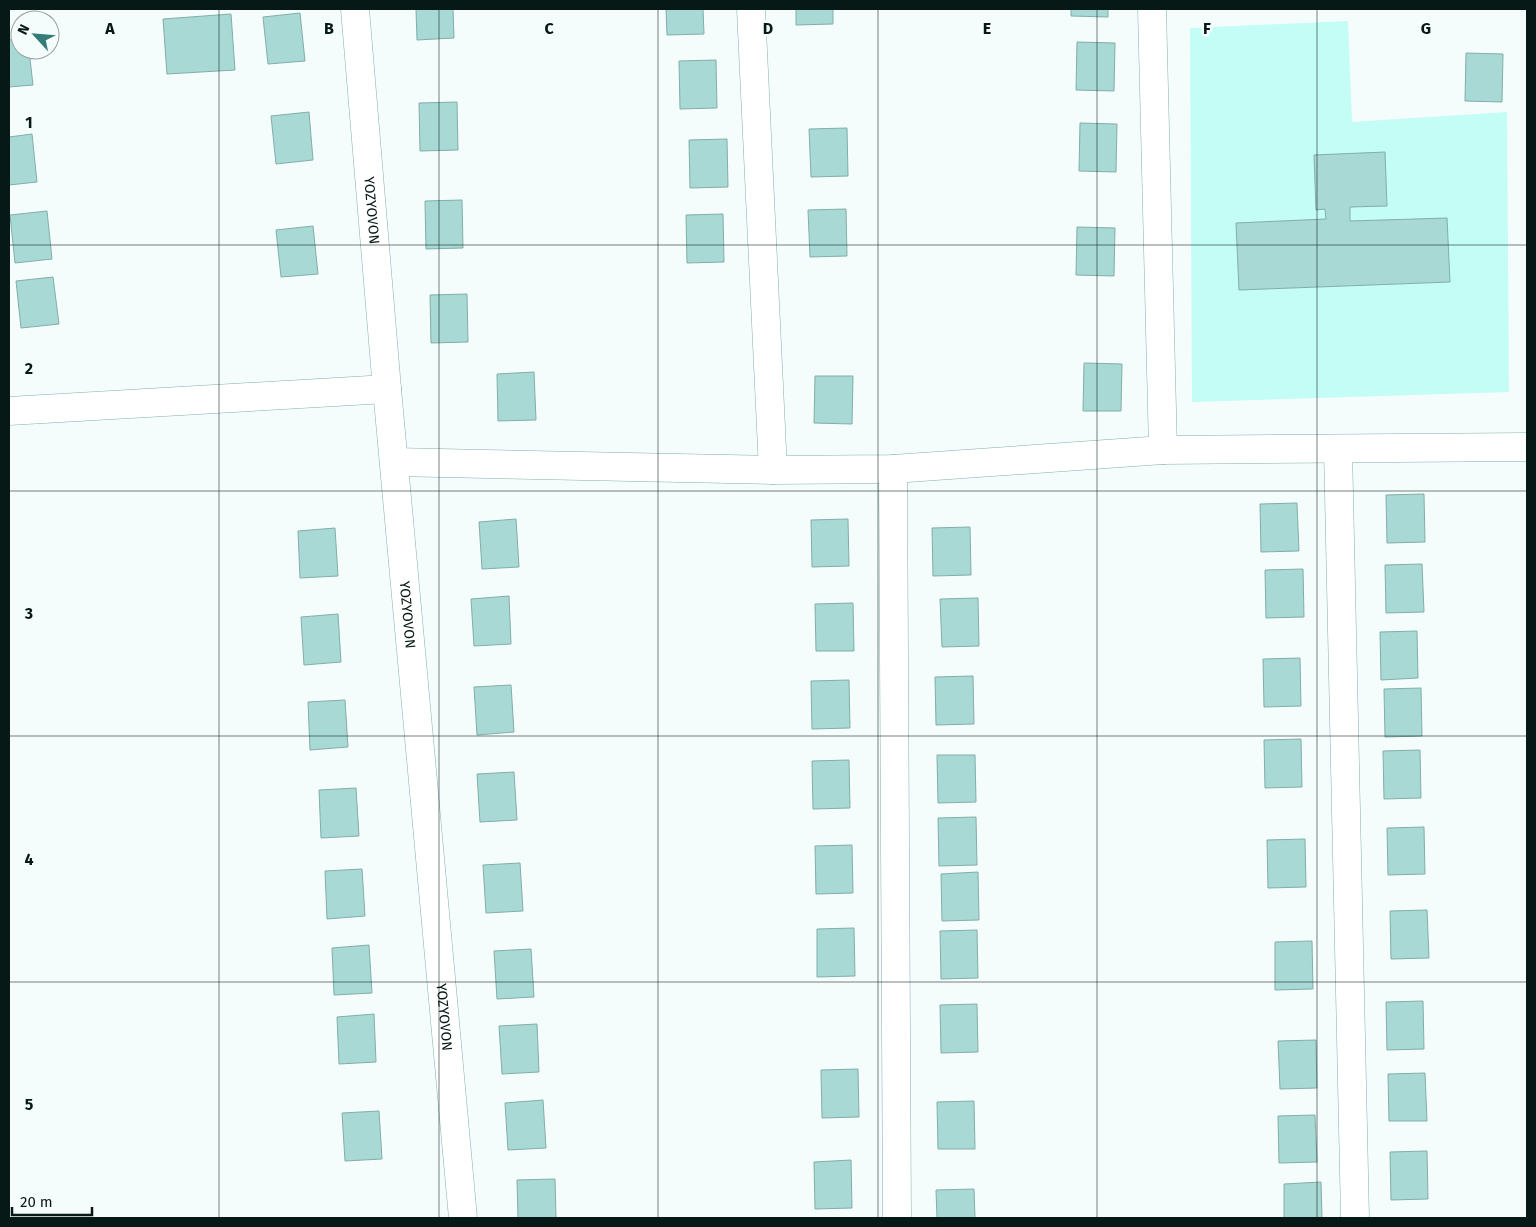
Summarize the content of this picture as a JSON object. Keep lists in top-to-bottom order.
{
  "streets": {
    "street": ["YOZYOVON"]
  },
  "scale_bar": "20 m",
  "north": "top left",
  "grid": {
    "columns": [
      "A",
      "B",
      "C",
      "D",
      "E",
      "F",
      "G"
    ],
    "rows": [
      "1",
      "2",
      "3",
      "4",
      "5"
    ]
  }
}
